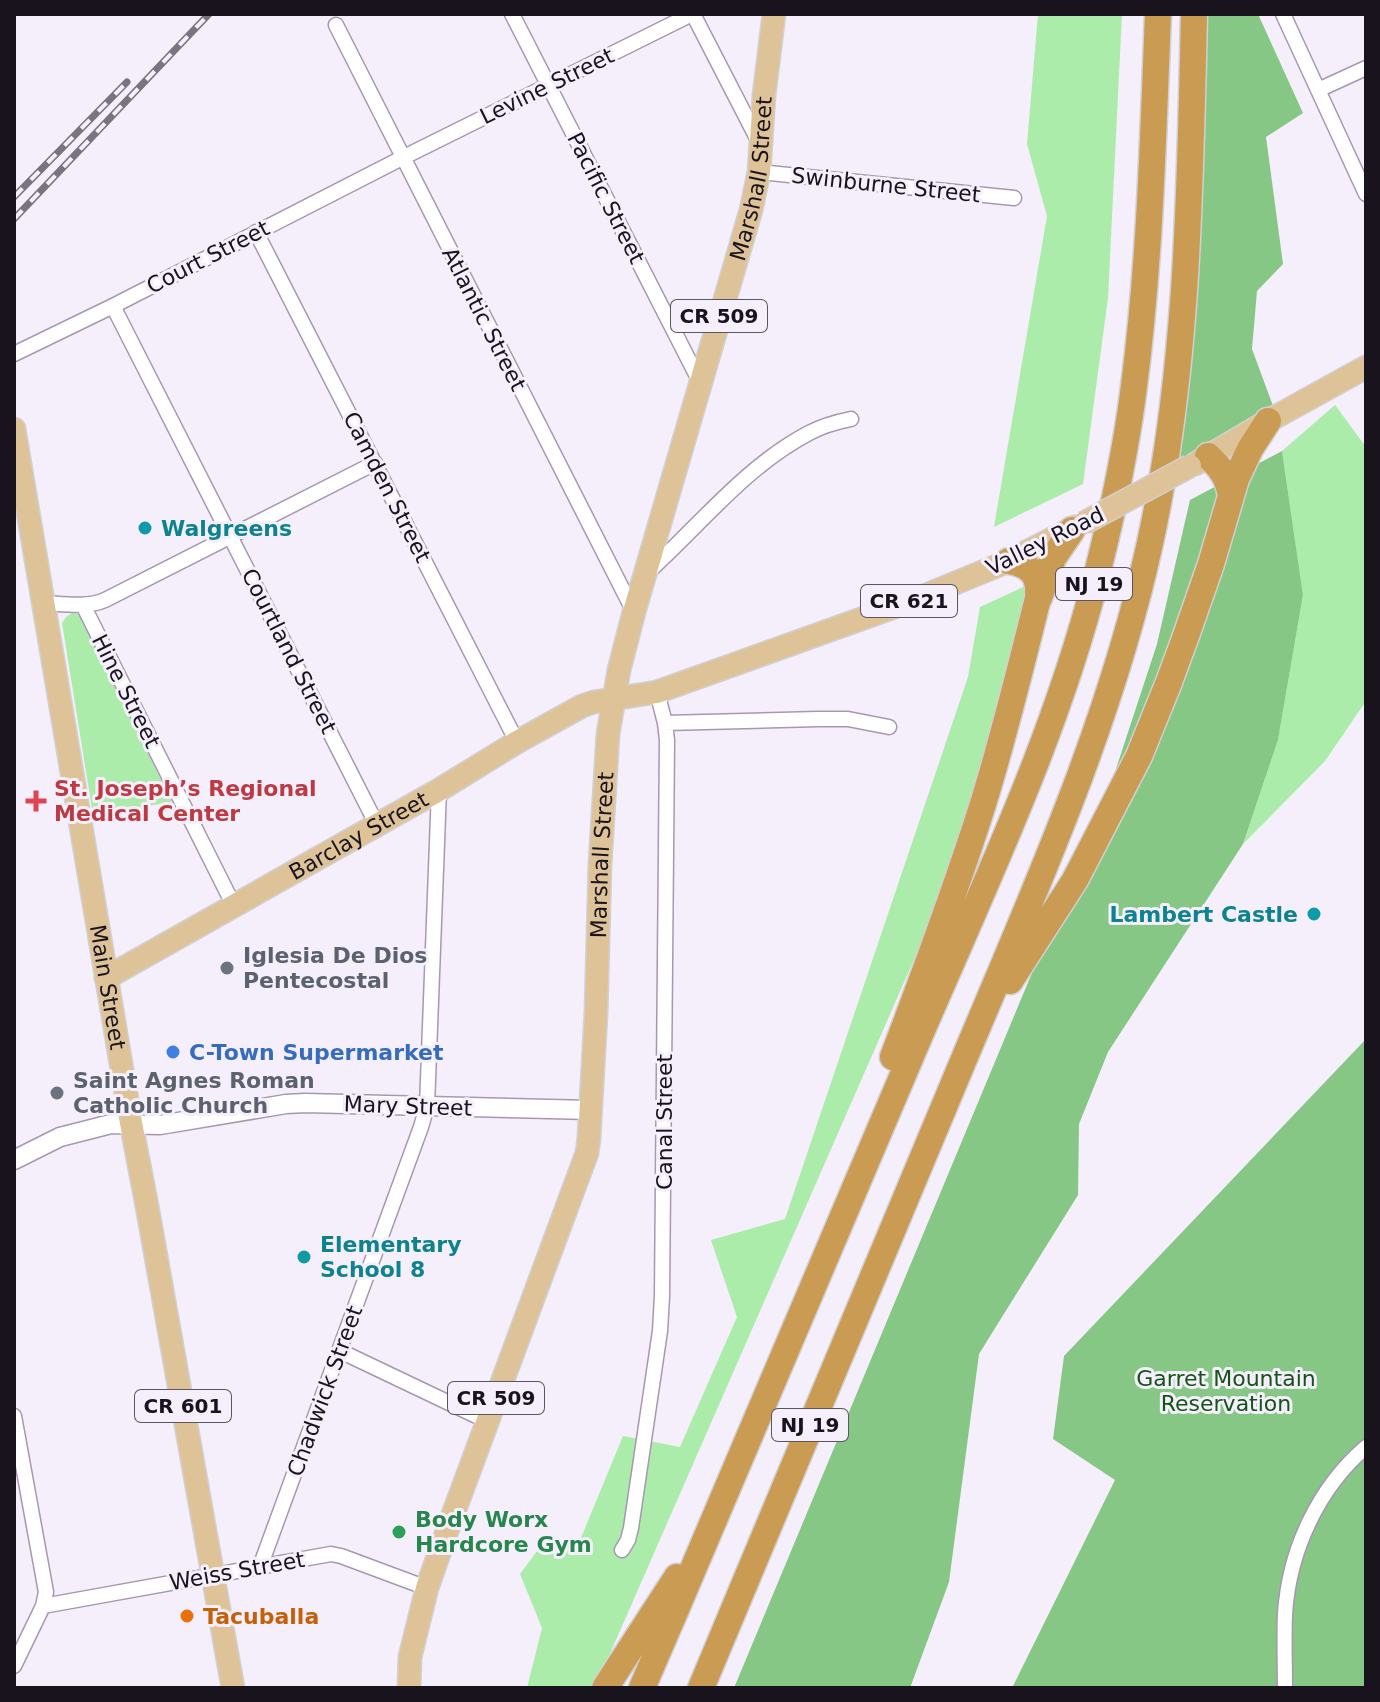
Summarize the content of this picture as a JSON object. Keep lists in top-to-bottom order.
{
  "streets": {
    "highway": ["NJ 19"],
    "main road": [
      "Marshall Street",
      "CR 509",
      "Valley Road",
      "CR 621",
      "Barclay Street",
      "Main Street",
      "CR 601"
    ],
    "street": [
      "Levine Street",
      "Swinburne Street",
      "Pacific Street",
      "Court Street",
      "Atlantic Street",
      "Camden Street",
      "Courtland Street",
      "Hine Street",
      "Mary Street",
      "Canal Street",
      "Chadwick Street",
      "Weiss Street"
    ]
  },
  "crossings": [
    ["Levine Street", "Pacific Street"],
    ["Levine Street", "Court Street"],
    ["Levine Street", "Atlantic Street"],
    ["Marshall Street", "Swinburne Street"],
    ["Marshall Street", "Pacific Street"],
    ["Marshall Street", "Atlantic Street"],
    ["Marshall Street", "Valley Road"],
    ["Marshall Street", "Barclay Street"],
    ["Marshall Street", "Mary Street"],
    ["Marshall Street", "Weiss Street"],
    ["Court Street", "Atlantic Street"],
    ["Court Street", "Camden Street"],
    ["Court Street", "Courtland Street"],
    ["Camden Street", "Barclay Street"],
    ["Valley Road", "Barclay Street"],
    ["Valley Road", "Canal Street"],
    ["Courtland Street", "Barclay Street"],
    ["Hine Street", "Barclay Street"],
    ["Barclay Street", "Main Street"],
    ["Barclay Street", "Chadwick Street"],
    ["Main Street", "Mary Street"],
    ["Main Street", "Weiss Street"],
    ["Mary Street", "Chadwick Street"],
    ["Chadwick Street", "Weiss Street"]
  ],
  "parks": ["Garret Mountain Reservation"],
  "places": {
    "other": [
      "Walgreens",
      "Lambert Castle",
      "Iglesia De Dios Pentecostal",
      "C-Town Supermarket",
      "Saint Agnes Roman Catholic Church",
      "Elementary School 8",
      "Body Worx Hardcore Gym",
      "Tacuballa"
    ],
    "health": ["St. Joseph’s Regional Medical Center"]
  }
}
